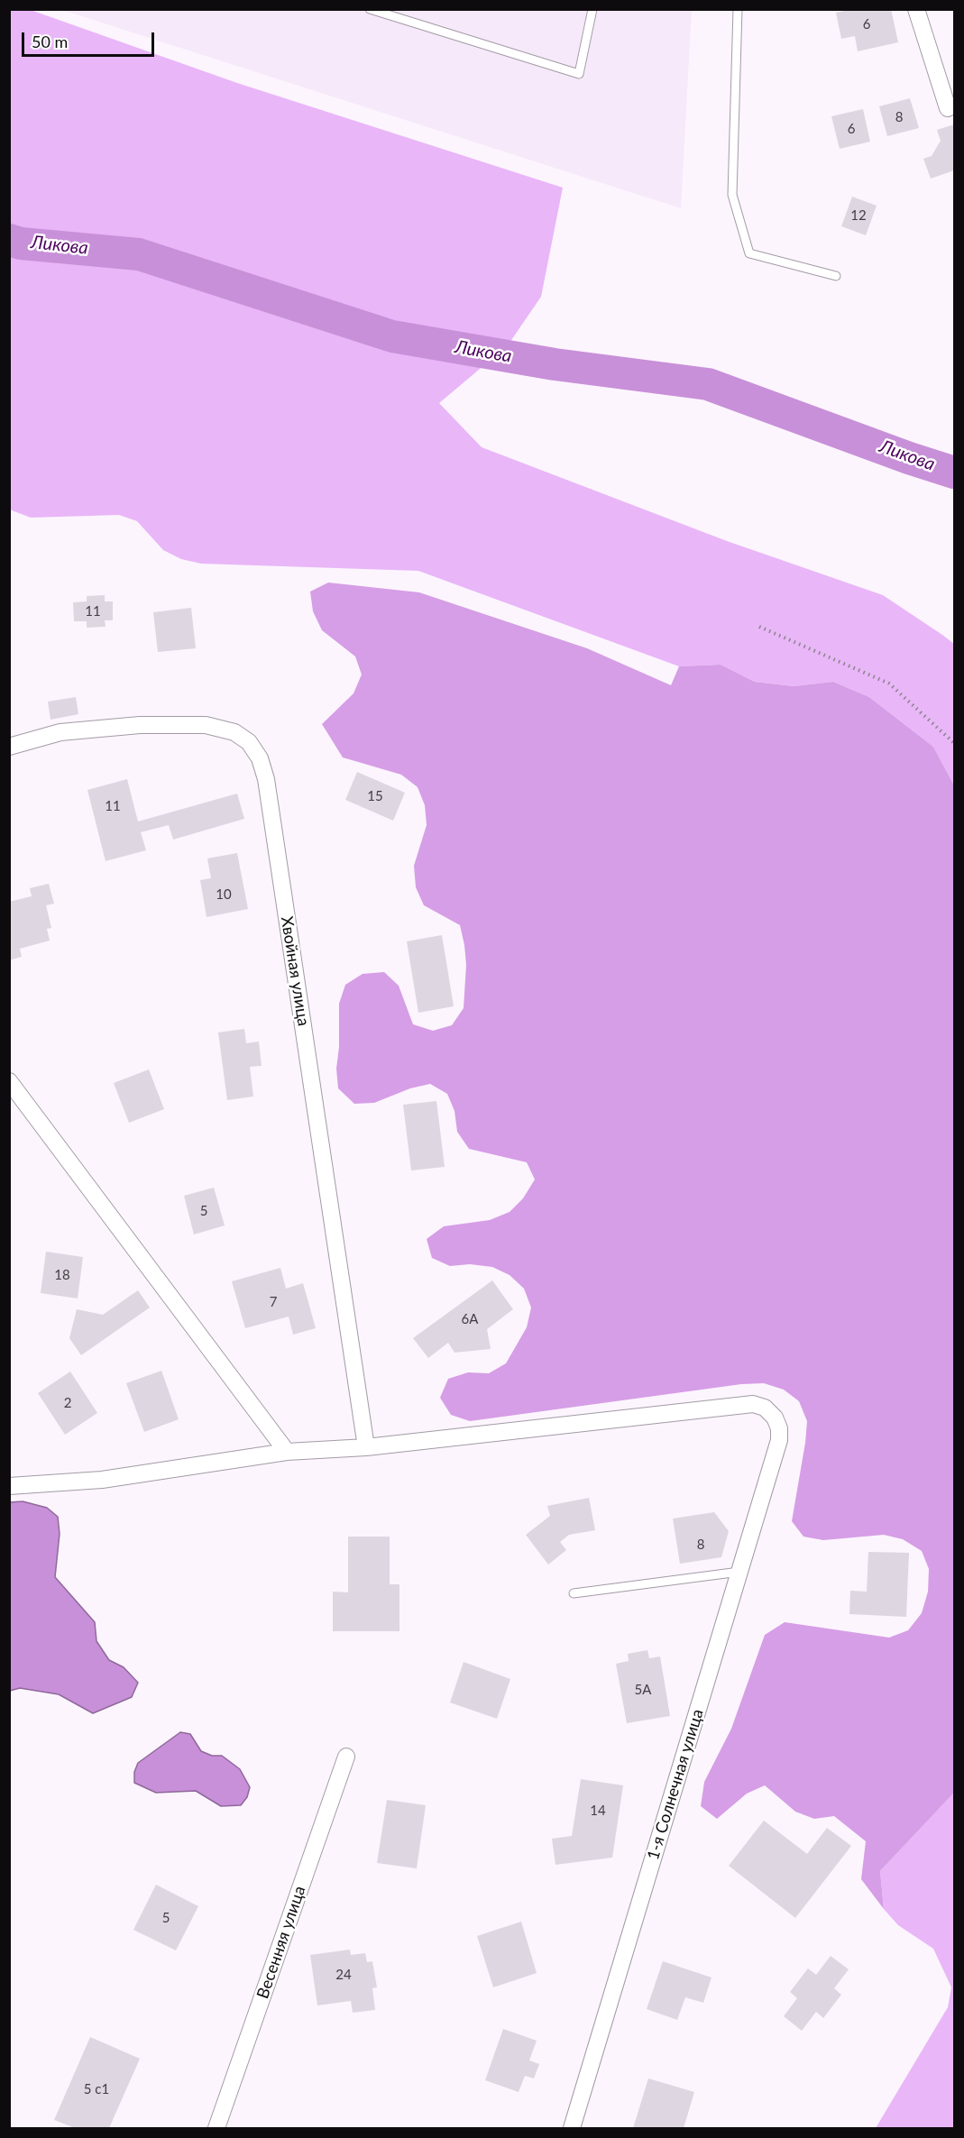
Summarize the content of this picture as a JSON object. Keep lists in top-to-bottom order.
{
  "streets": {
    "street": ["Хвойная улица", "1-я Солнечная улица", "Весенняя улица"]
  },
  "crossings": [
    ["Хвойная улица", "1-я Солнечная улица"]
  ],
  "water": ["Ликова"],
  "house_numbers": [
    "6",
    "8",
    "6",
    "12",
    "11",
    "15",
    "11",
    "10",
    "5",
    "18",
    "7",
    "6А",
    "2",
    "8",
    "5А",
    "14",
    "5",
    "24",
    "5 с1"
  ],
  "scale_bar": "50 m"
}
